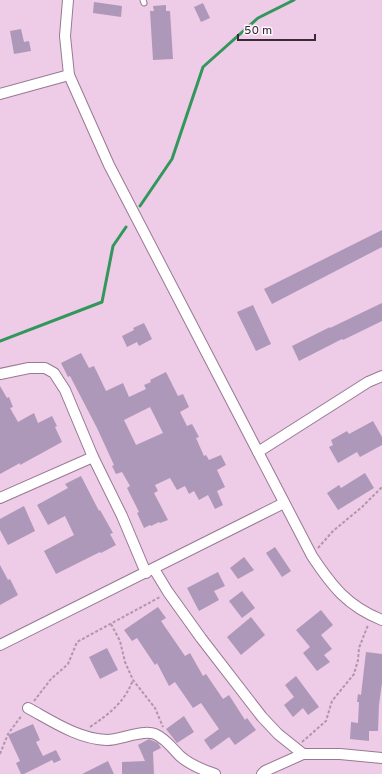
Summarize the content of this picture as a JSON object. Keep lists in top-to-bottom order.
{
  "scale_bar": "50 m"
}
